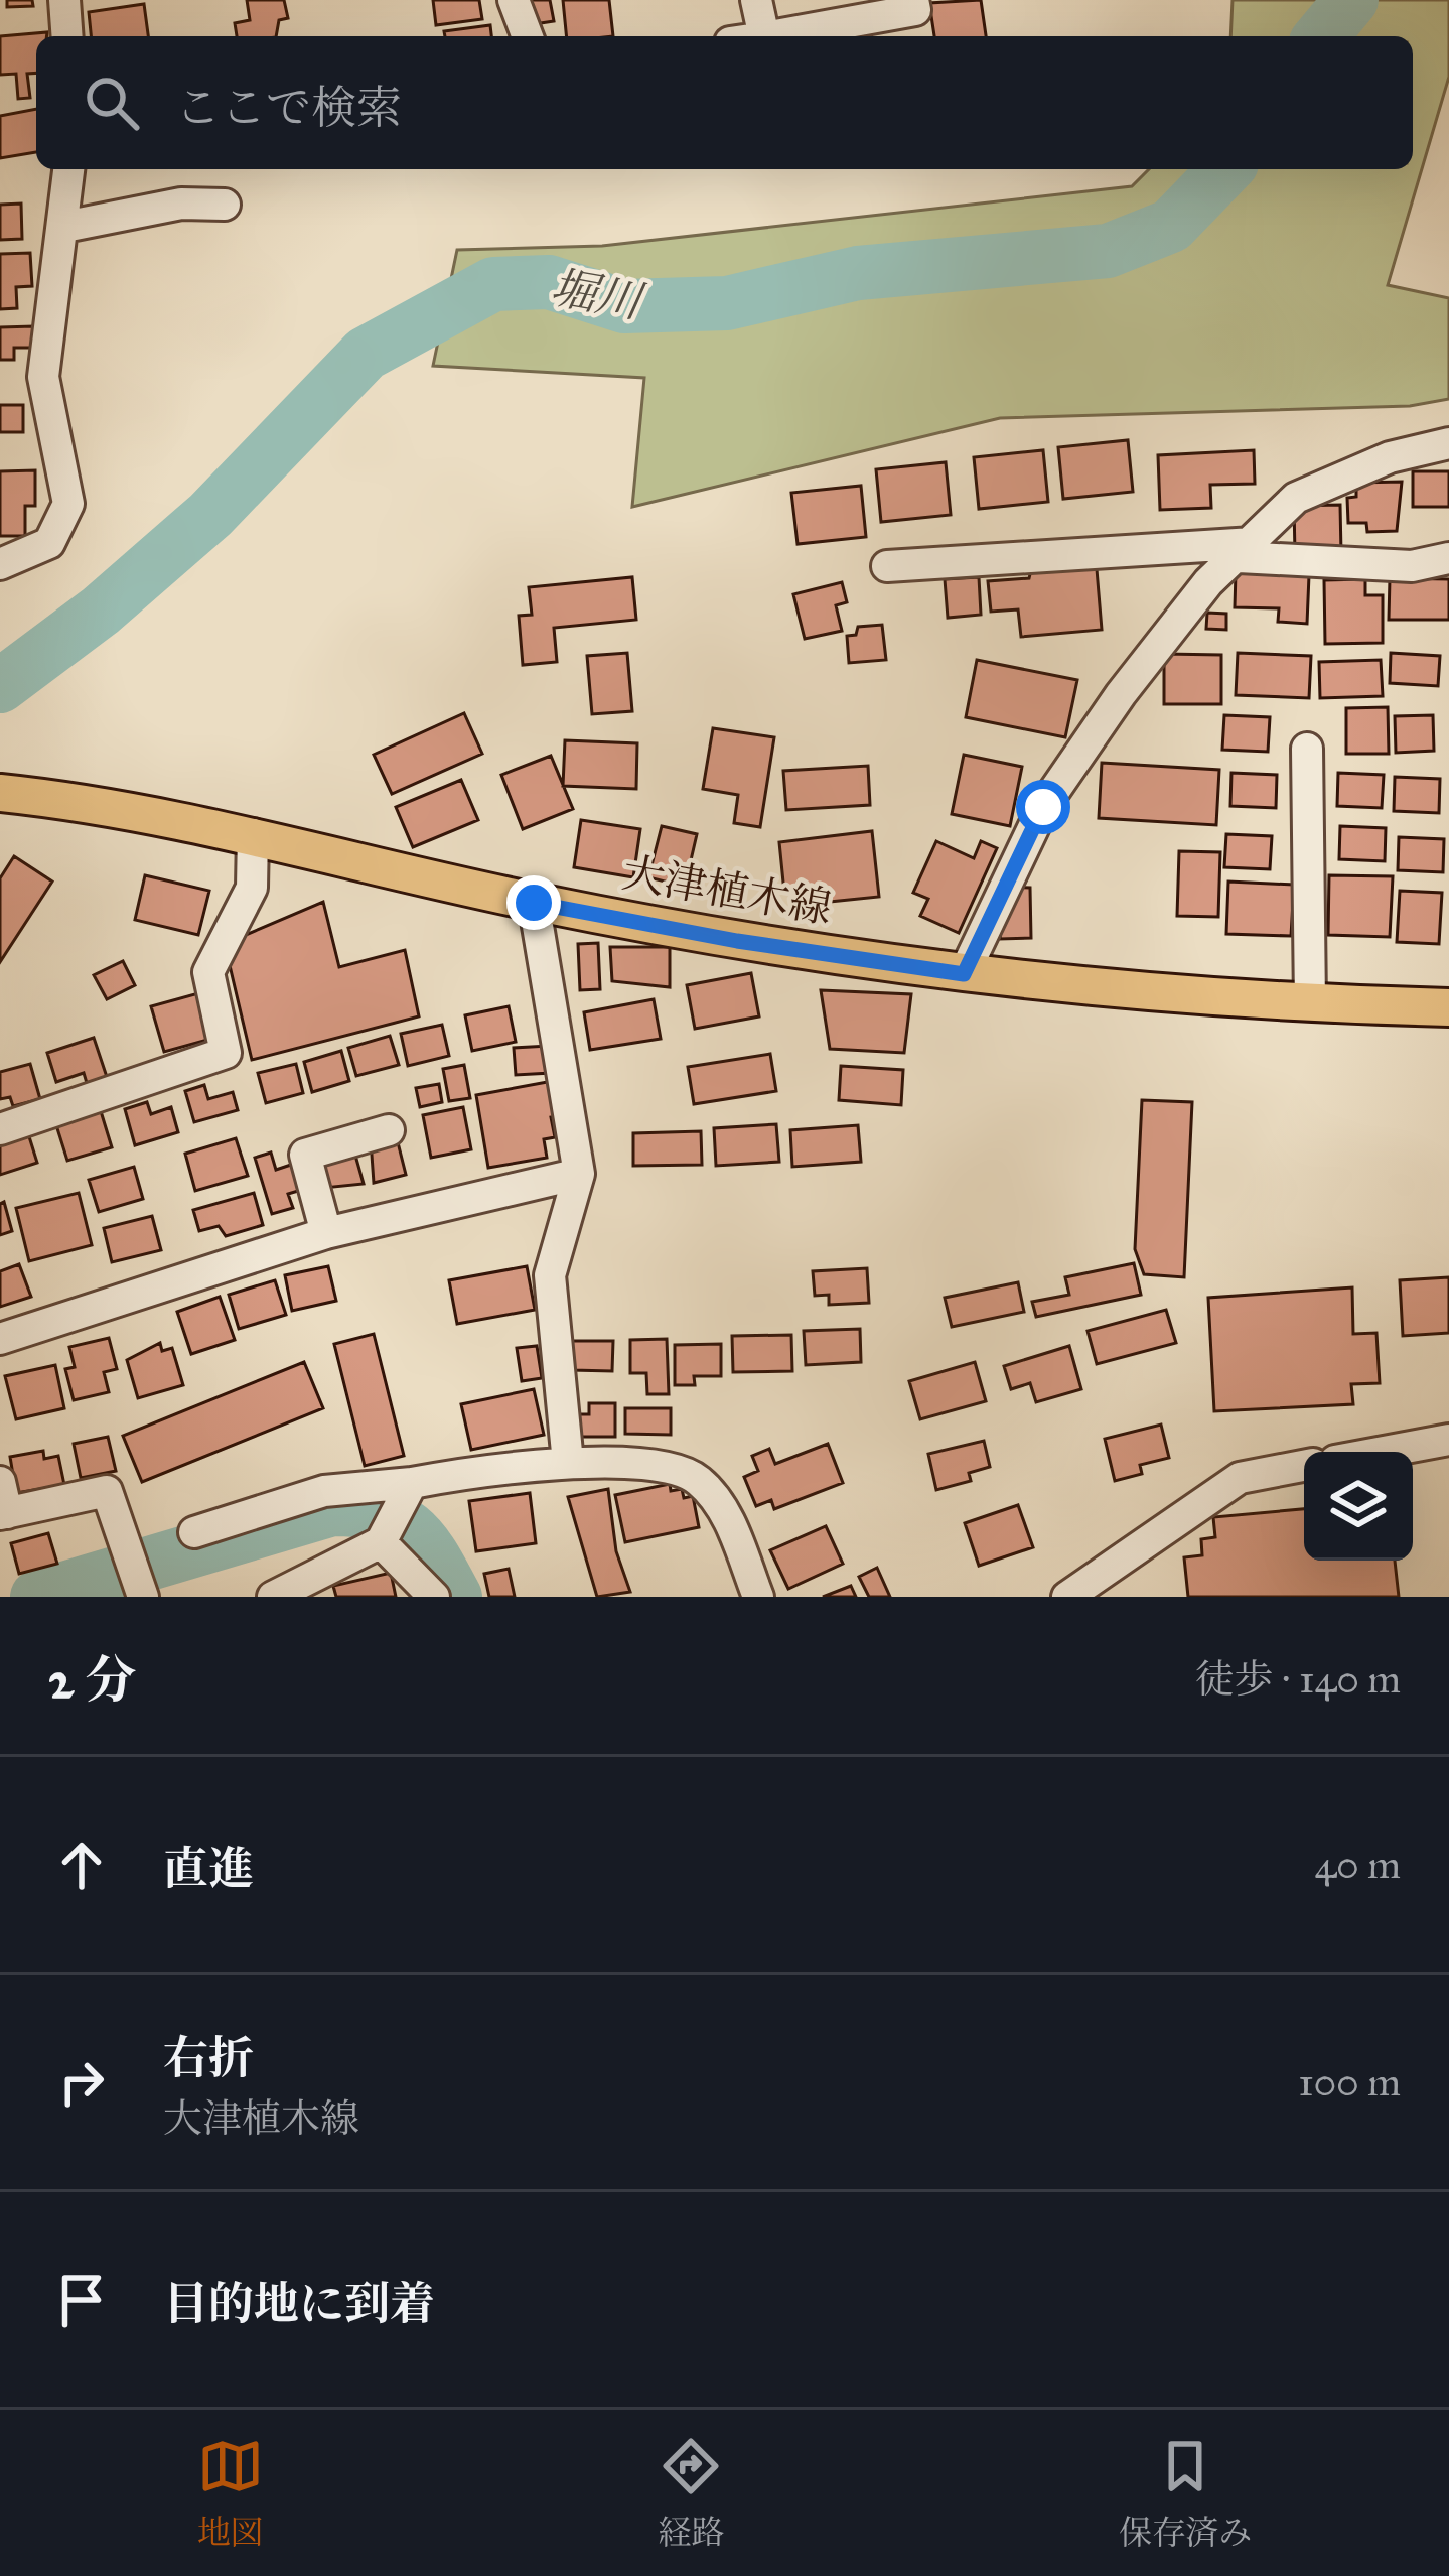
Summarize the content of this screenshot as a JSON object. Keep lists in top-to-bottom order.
{
  "streets": {
    "main road": ["大津植木線"]
  },
  "water": ["堀川"],
  "page": {
    "search": "ここで検索",
    "heading": ["2 分", "徒歩 · 140 m"],
    "list": [
      ["直進", "40 m"],
      ["右折", "大津植木線", "100 m"],
      "目的地に到着"
    ],
    "nav": ["地図", "経路", "保存済み"]
  }
}
